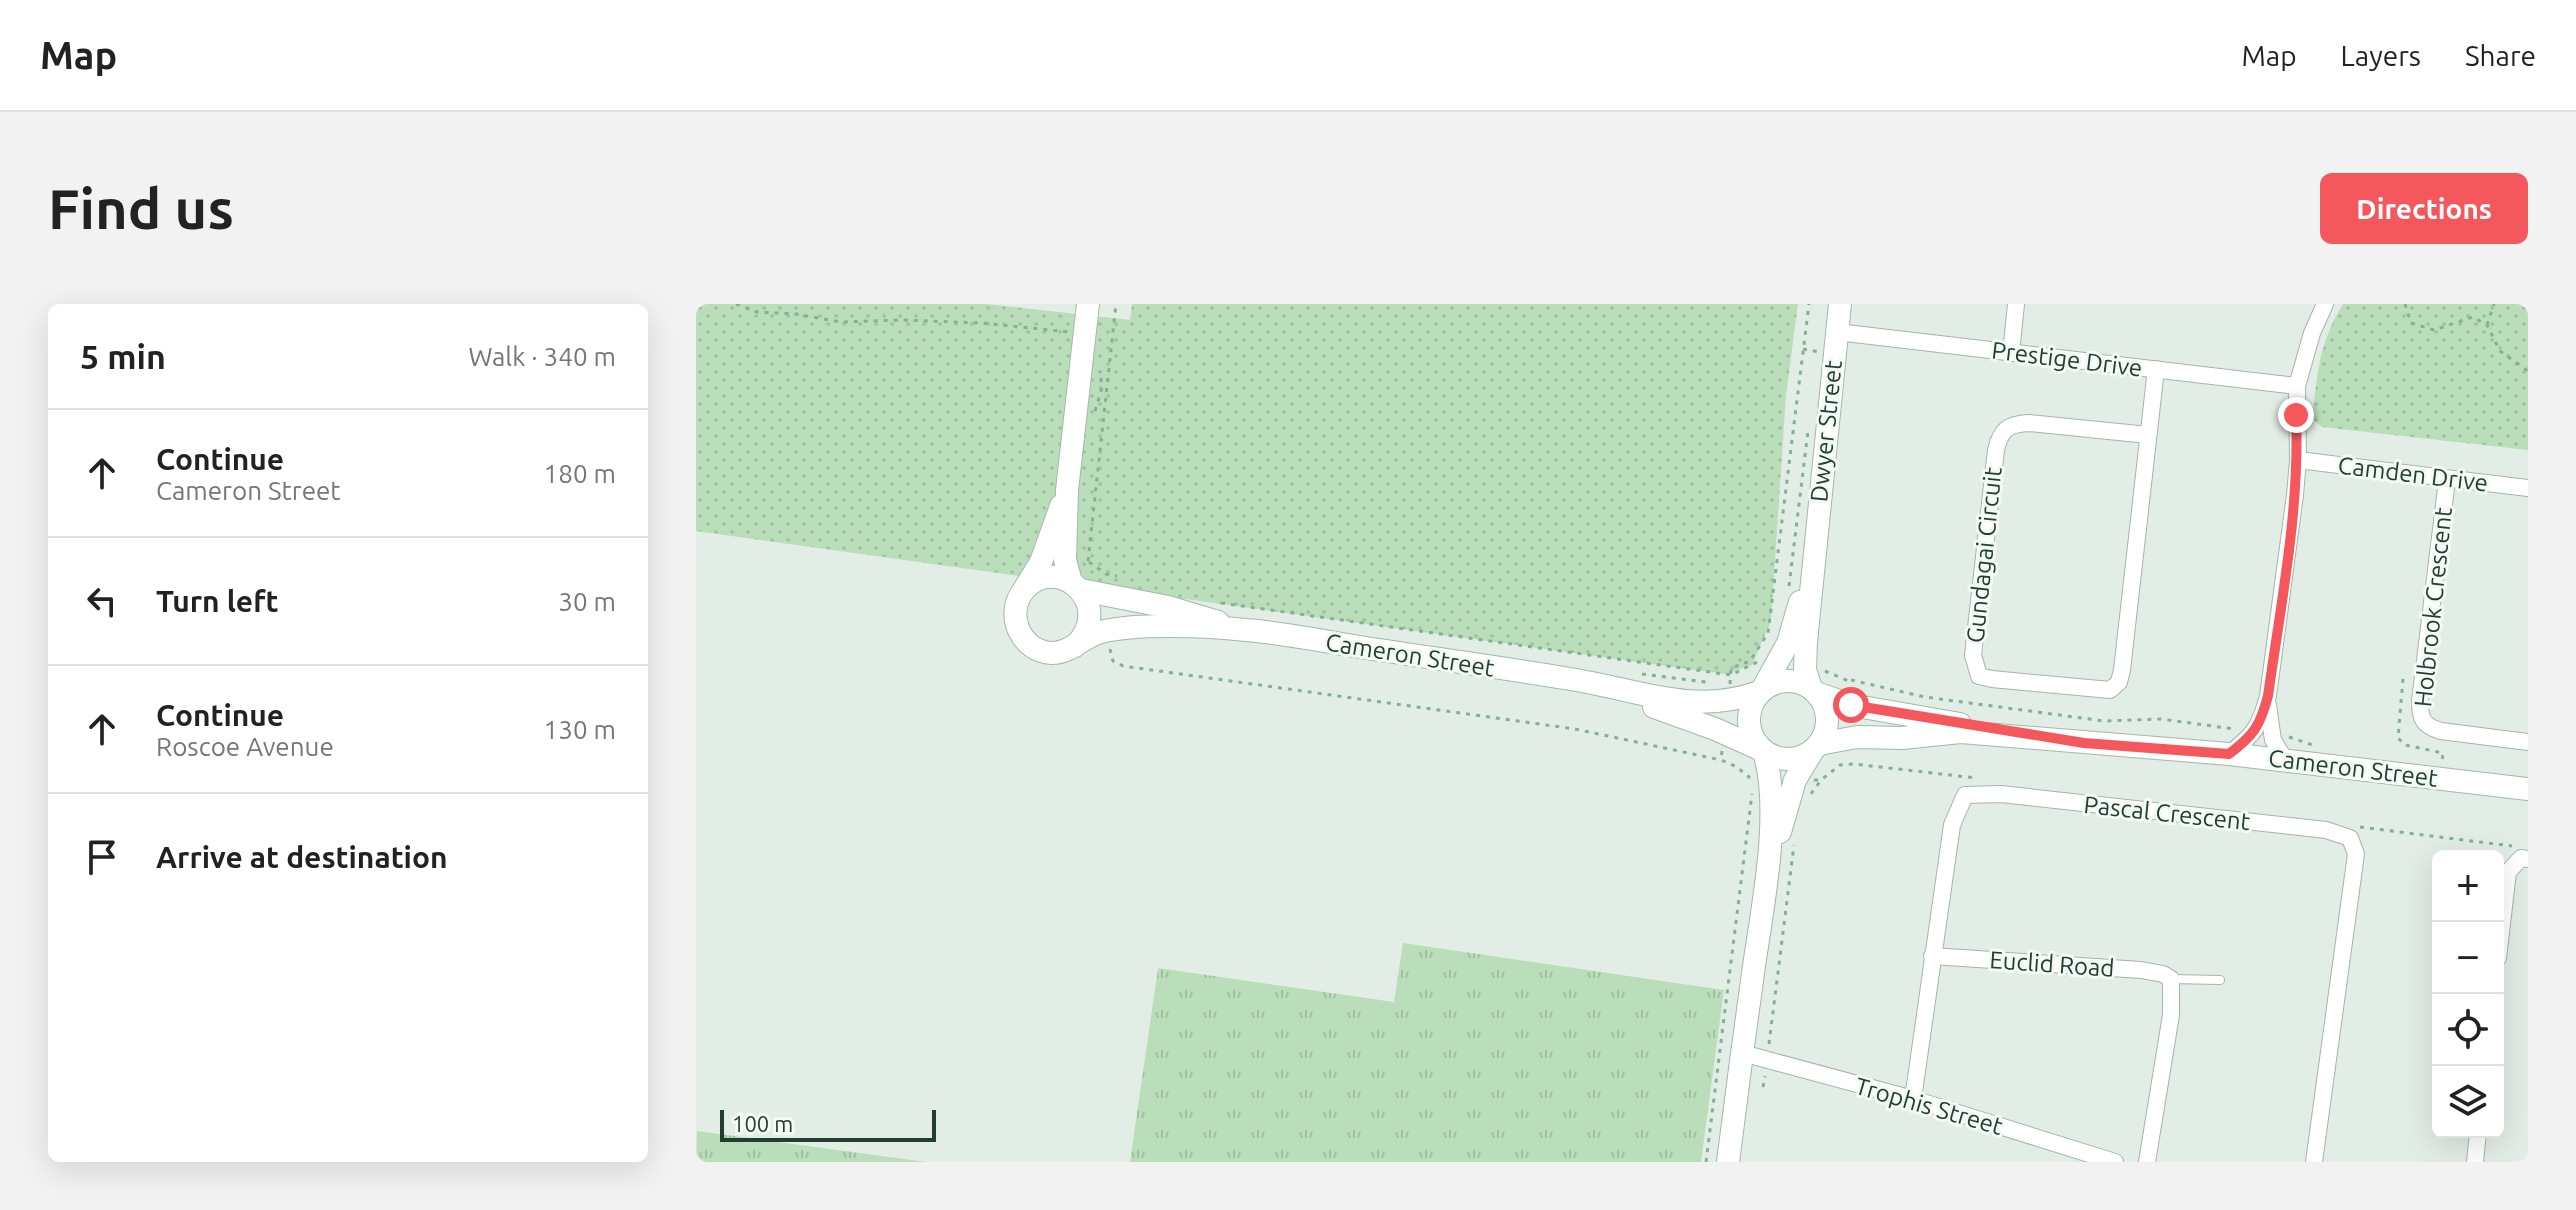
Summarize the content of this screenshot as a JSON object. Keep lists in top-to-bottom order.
{
  "streets": {
    "street": [
      "Prestige Drive",
      "Dwyer Street",
      "Camden Drive",
      "Gundagai Circuit",
      "Holbrook Crescent",
      "Cameron Street",
      "Pascal Crescent",
      "Euclid Road",
      "Trophis Street"
    ]
  },
  "crossings": [
    ["Prestige Drive", "Dwyer Street"],
    ["Prestige Drive", "Gundagai Circuit"],
    ["Dwyer Street", "Cameron Street"],
    ["Camden Drive", "Holbrook Crescent"],
    ["Pascal Crescent", "Euclid Road"],
    ["Pascal Crescent", "Trophis Street"]
  ],
  "scale_bar": "100 m",
  "page": {
    "header": "Map",
    "nav": ["Map", "Layers", "Share"],
    "buttons": "Directions",
    "title": "Find us",
    "heading": ["5 min", "Walk · 340 m"],
    "list": [
      ["Continue", "Cameron Street", "180 m"],
      ["Turn left", "30 m"],
      ["Continue", "Roscoe Avenue", "130 m"],
      "Arrive at destination"
    ],
    "map_buttons": ["+", "−"],
    "scale": "100 m"
  }
}
